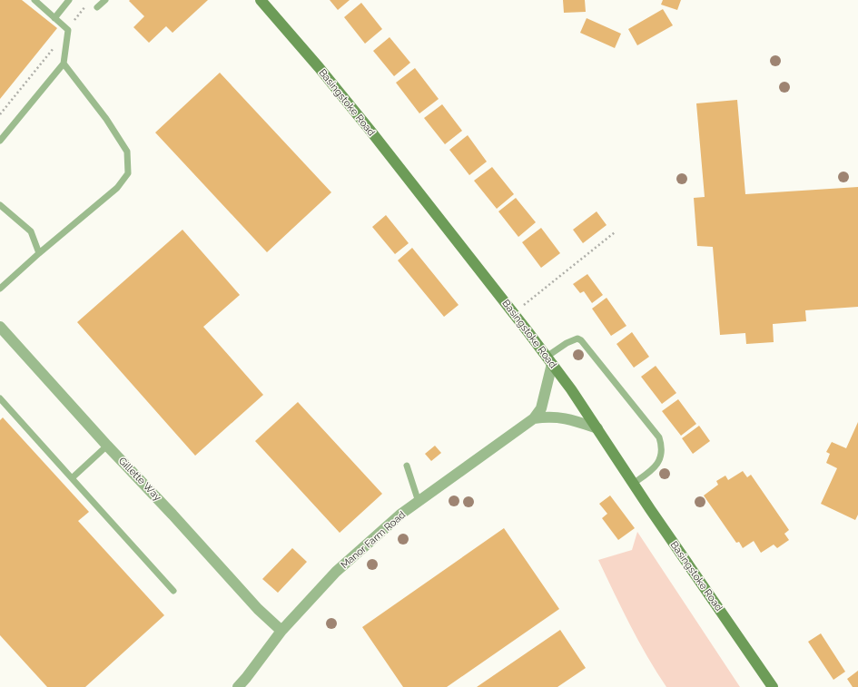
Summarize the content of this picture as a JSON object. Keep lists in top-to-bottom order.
{
  "streets": {
    "main road": ["Basingstoke Road"],
    "street": ["Gillette Way", "Manor Farm Road"]
  },
  "crossings": [
    ["Basingstoke Road", "Manor Farm Road"],
    ["Gillette Way", "Manor Farm Road"]
  ]
}
